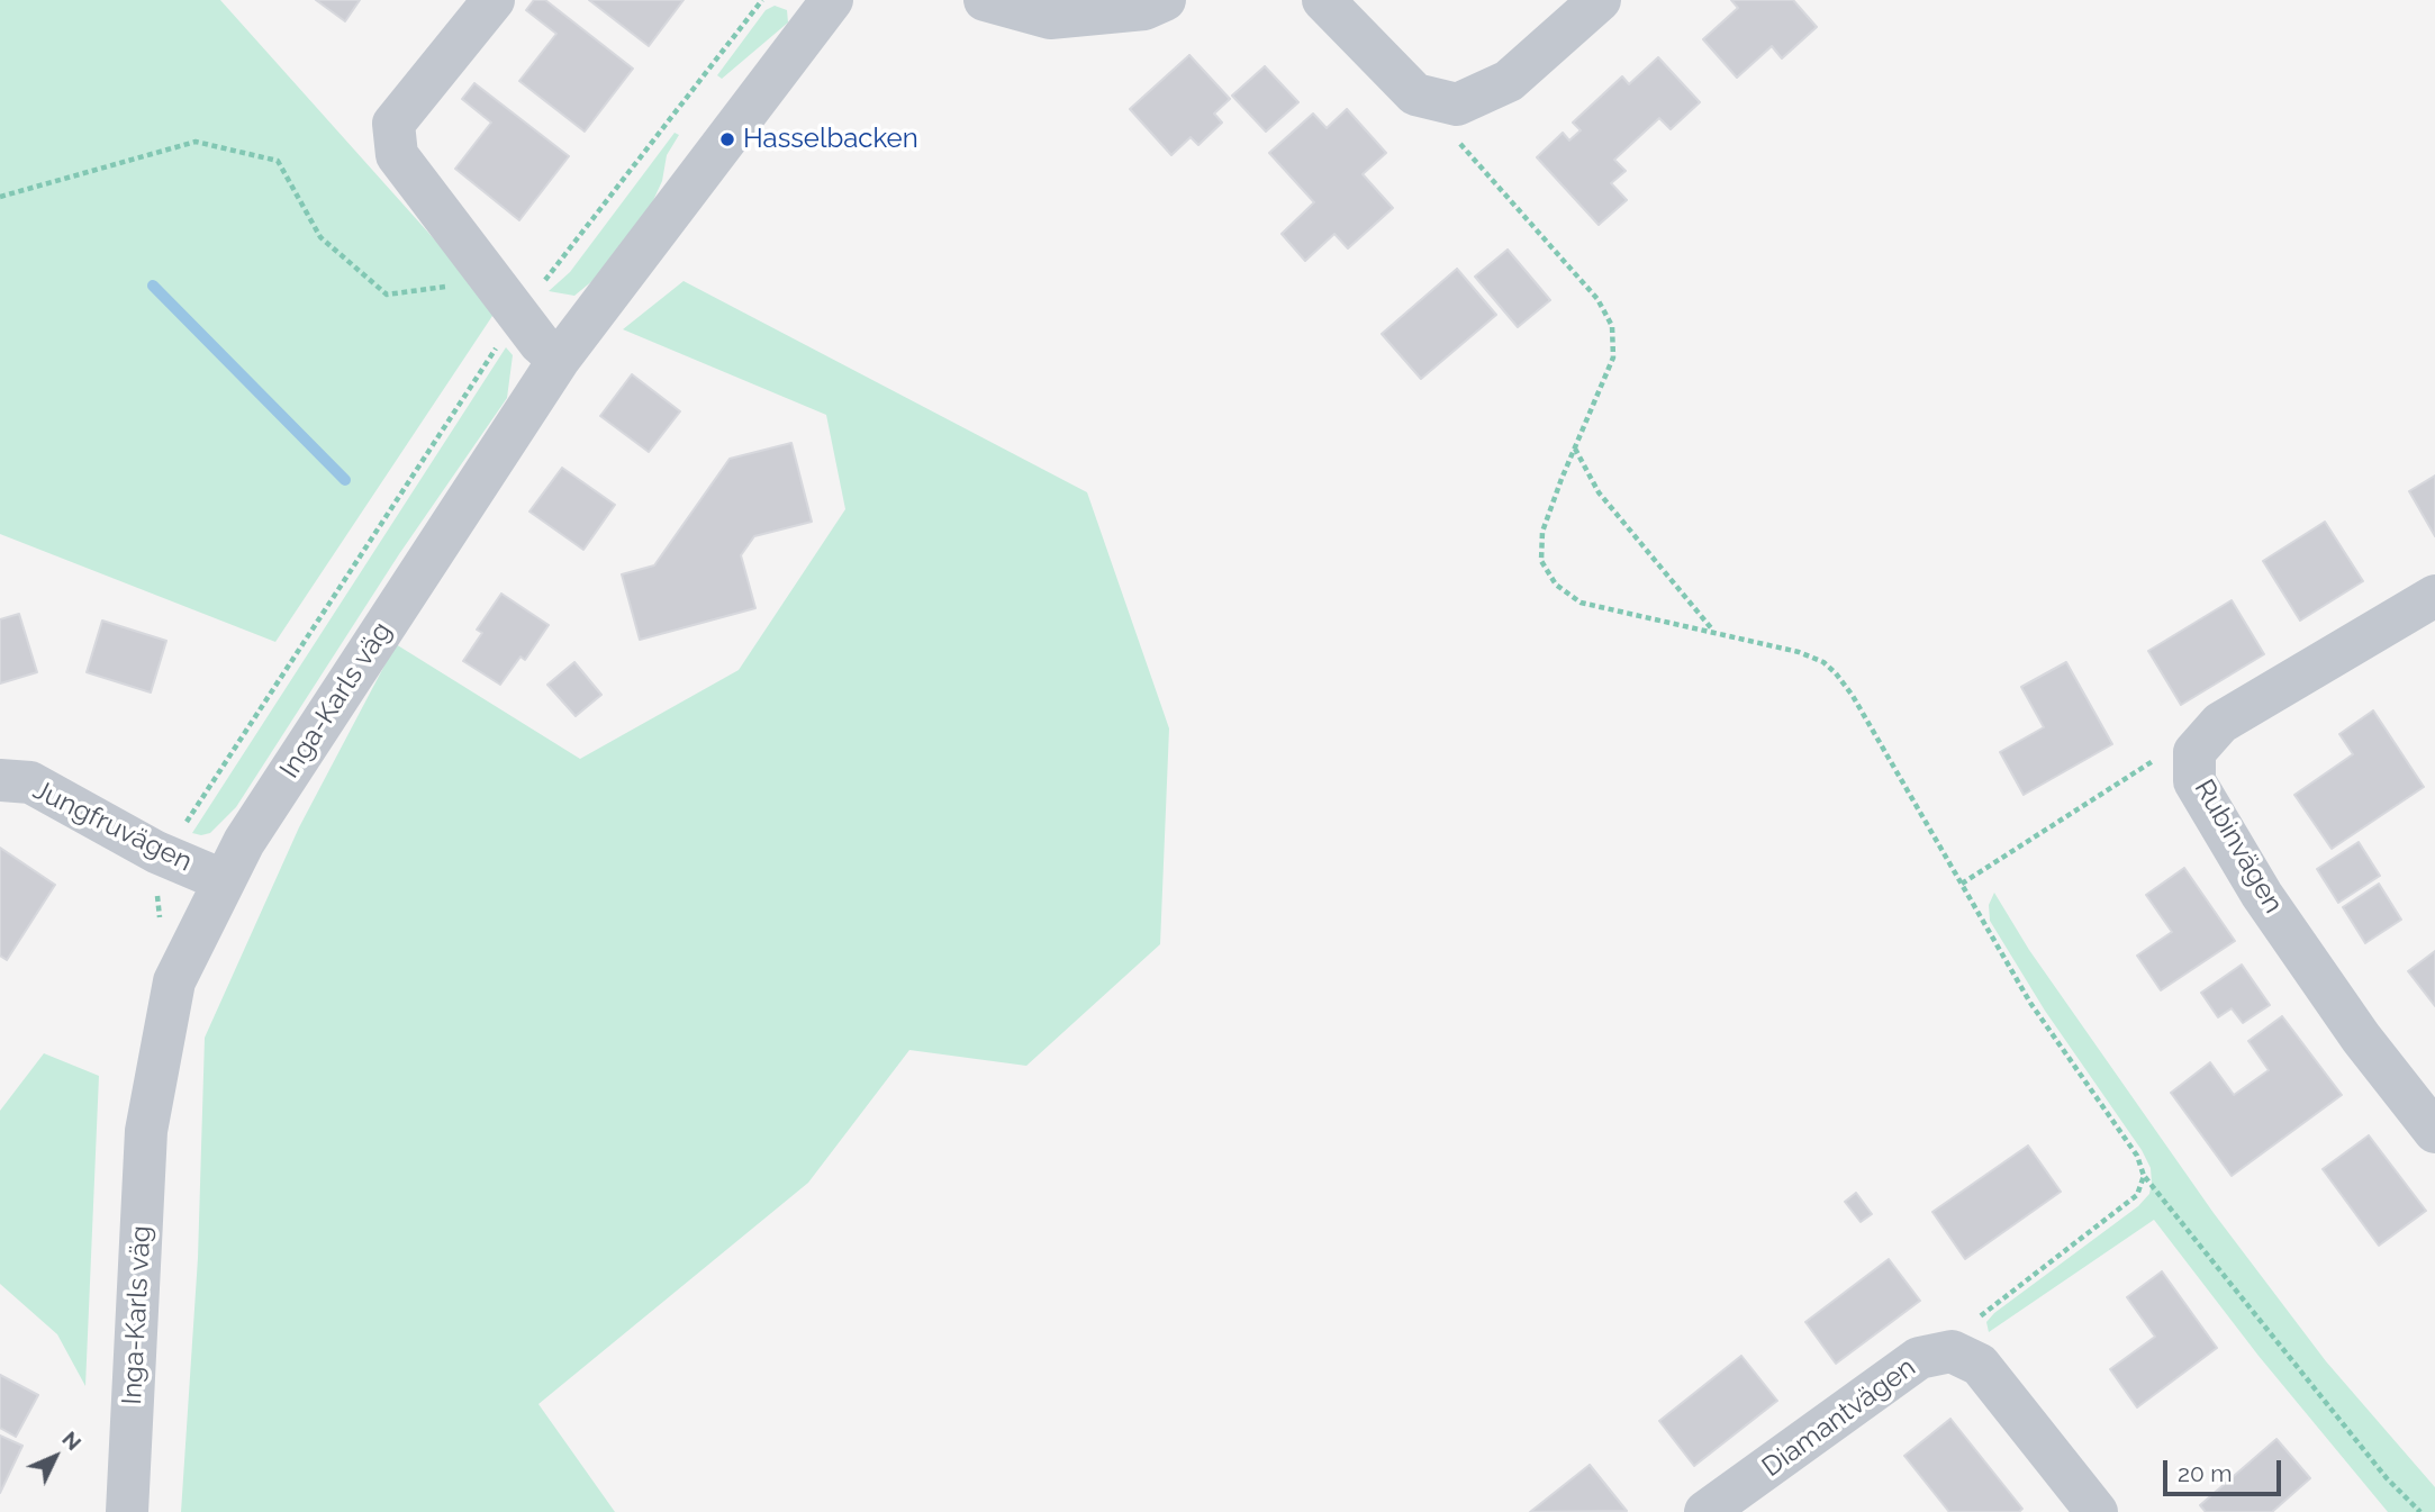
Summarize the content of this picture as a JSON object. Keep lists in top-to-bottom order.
{
  "streets": {
    "street": [
      "Inga-Karls väg",
      "Jungfruvägen",
      "Rubinvägen",
      "Diamantvägen"
    ]
  },
  "crossings": [
    ["Inga-Karls väg", "Jungfruvägen"]
  ],
  "places": ["Hasselbacken"],
  "scale_bar": "20 m",
  "north": "top right"
}
